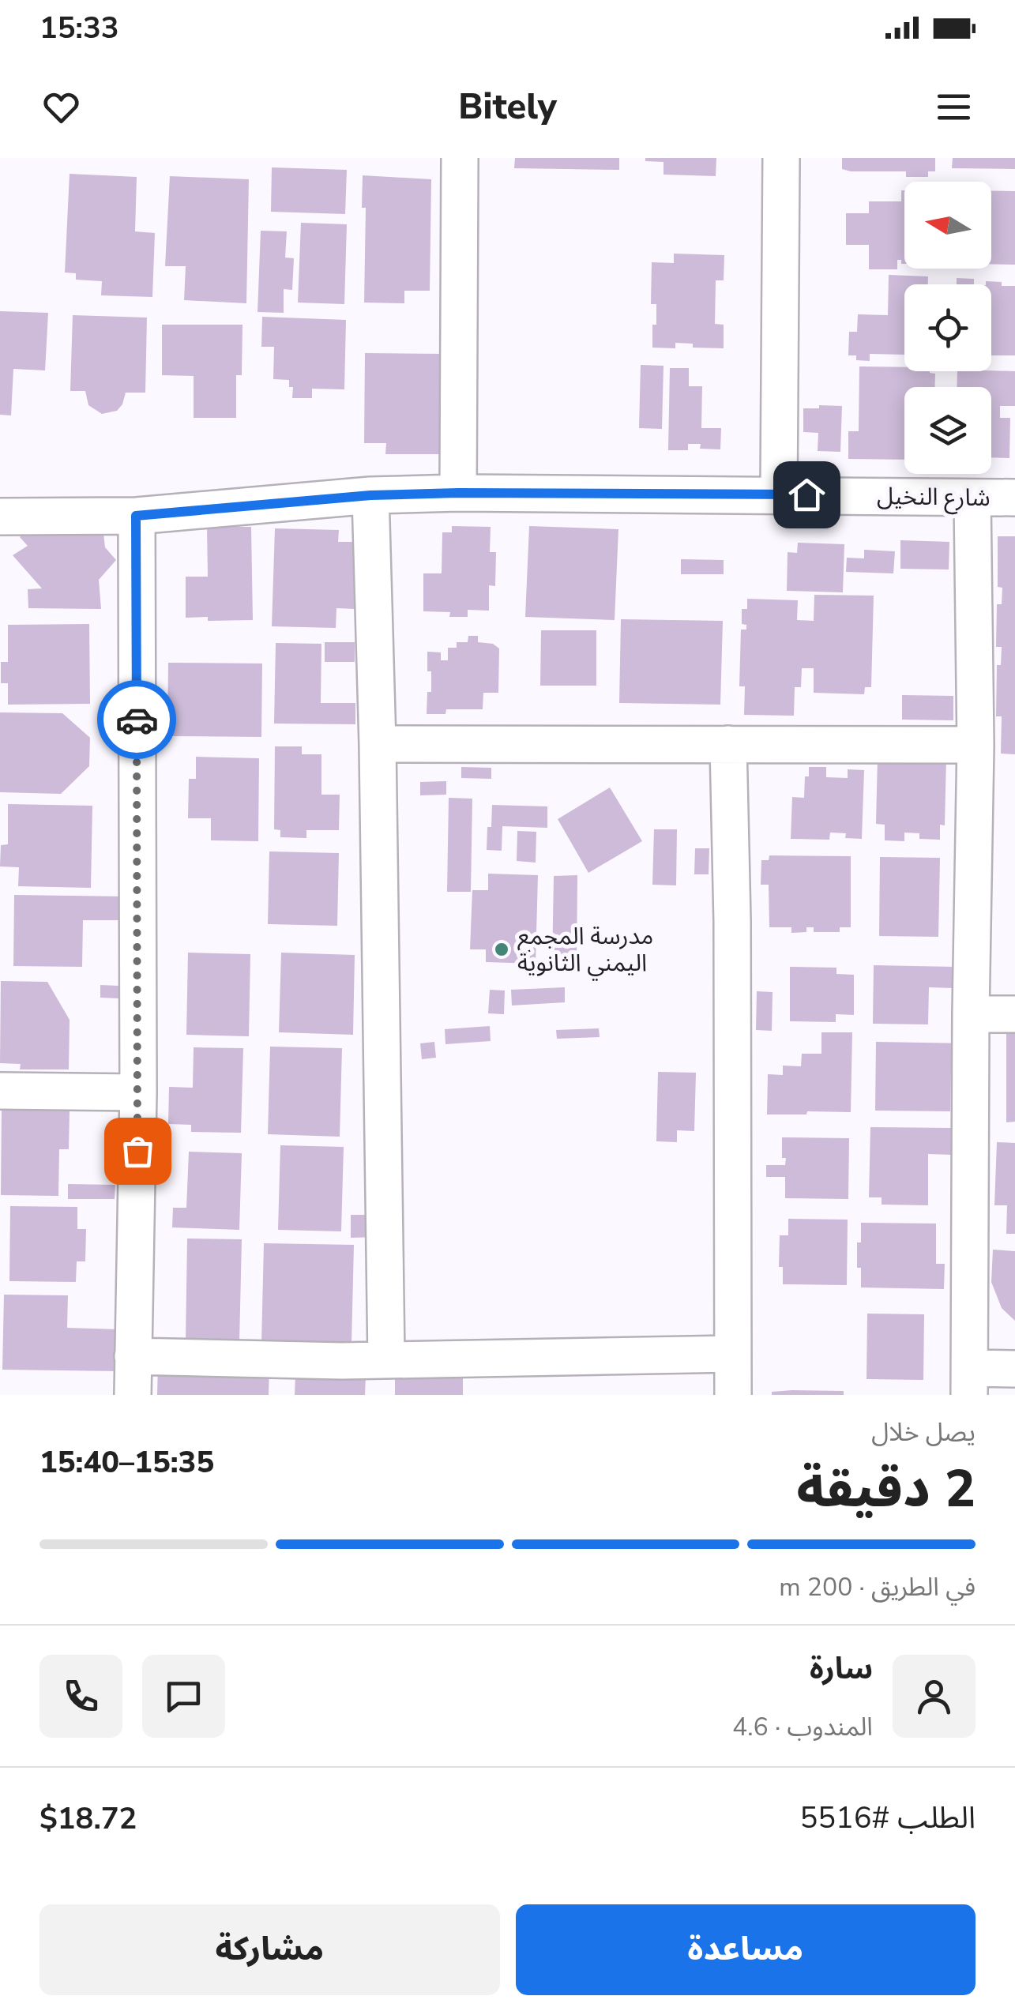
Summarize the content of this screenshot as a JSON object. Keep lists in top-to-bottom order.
{
  "streets": {
    "street": ["شارع النخيل"]
  },
  "places": ["مدرسة المجمع اليمني الثانوية"],
  "north": "left",
  "page": {
    "status": "15:33",
    "header": "Bitely",
    "heading": ["2 دقيقة", "يصل خلال", "15:35–15:40"],
    "panel": [
      "سارة",
      "المندوب · 4.6",
      "الطلب #5516",
      "$18.72"
    ],
    "bar": "في الطريق · 200 m",
    "buttons": ["مساعدة", "مشاركة"]
  }
}
